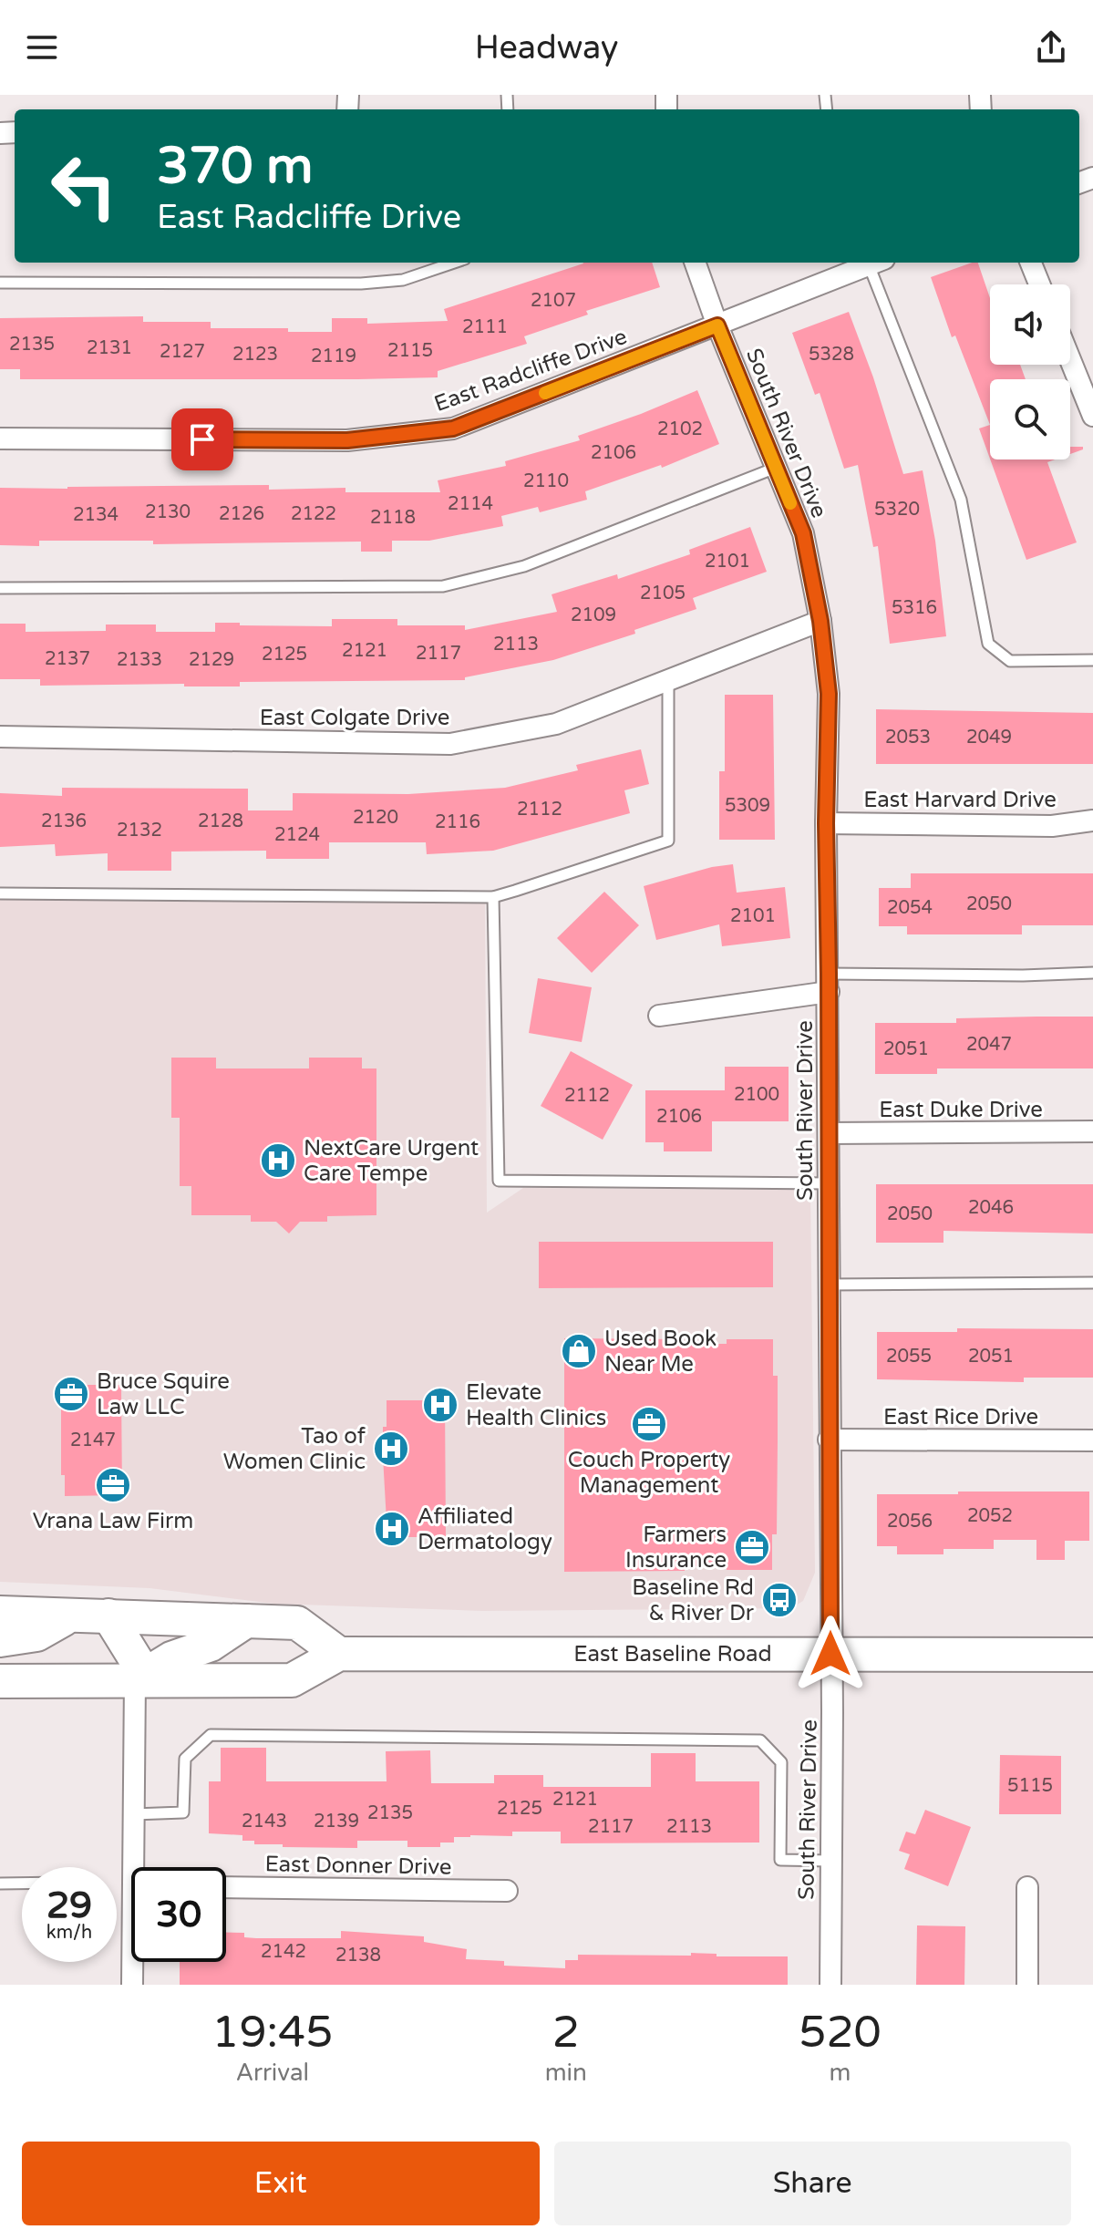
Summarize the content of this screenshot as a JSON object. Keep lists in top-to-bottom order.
{
  "streets": {
    "main road": ["East Baseline Road"],
    "street": [
      "East Radcliffe Drive",
      "South River Drive",
      "East Colgate Drive",
      "East Harvard Drive",
      "East Duke Drive",
      "East Rice Drive",
      "East Donner Drive"
    ]
  },
  "crossings": [
    ["East Radcliffe Drive", "South River Drive"],
    ["South River Drive", "East Colgate Drive"],
    ["South River Drive", "East Harvard Drive"],
    ["South River Drive", "East Duke Drive"],
    ["South River Drive", "East Rice Drive"],
    ["South River Drive", "East Baseline Road"]
  ],
  "places": {
    "hospital": [
      "NextCare Urgent Care Tempe",
      "Elevate Health Clinics",
      "Tao of Women Clinic",
      "Affiliated Dermatology"
    ],
    "shop": ["Used Book Near Me"],
    "office": [
      "Bruce Squire Law LLC",
      "Couch Property Management",
      "Vrana Law Firm",
      "Farmers Insurance"
    ],
    "bus stop": ["Baseline Rd & River Dr"]
  },
  "house_numbers": [
    "2107",
    "2111",
    "2135",
    "2131",
    "2115",
    "2127",
    "2123",
    "5328",
    "2119",
    "2102",
    "2106",
    "2110",
    "2114",
    "5320",
    "2130",
    "2126",
    "2122",
    "2134",
    "2118",
    "2101",
    "2105",
    "5316",
    "2109",
    "2113",
    "2121",
    "2117",
    "2125",
    "2137",
    "2133",
    "2129",
    "2053",
    "2049",
    "5309",
    "2112",
    "2120",
    "2136",
    "2128",
    "2116",
    "2132",
    "2124",
    "2050",
    "2054",
    "2101",
    "2047",
    "2051",
    "2100",
    "2112",
    "2106",
    "2046",
    "2050",
    "2055",
    "2051",
    "2147",
    "2052",
    "2056",
    "5115",
    "2121",
    "2125",
    "2135",
    "2143",
    "2139",
    "2117",
    "2113",
    "2142",
    "2138"
  ],
  "page": {
    "header": "Headway",
    "turn": ["370 m", "East Radcliffe Drive"],
    "speed": "29 km/h",
    "limit": "30",
    "eta": [
      "19:45",
      "Arrival",
      "2",
      "min",
      "520",
      "m"
    ],
    "buttons": ["Exit", "Share"]
  }
}
